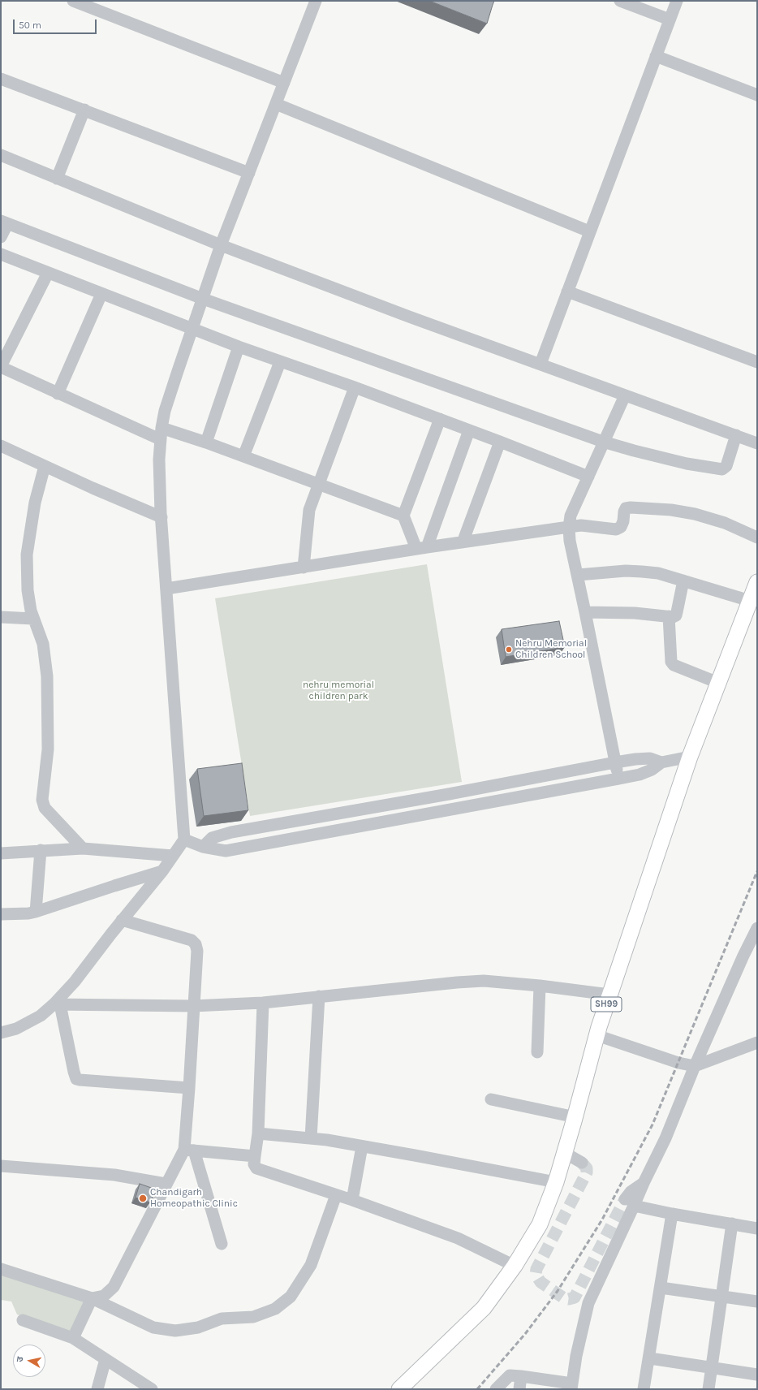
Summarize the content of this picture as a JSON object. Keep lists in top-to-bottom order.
{
  "streets": {
    "main road": ["SH99"]
  },
  "parks": ["nehru memorial children park"],
  "places": ["Nehru Memorial Children School", "Chandigarh Homeopathic Clinic"],
  "scale_bar": "50 m",
  "north": "left"
}
